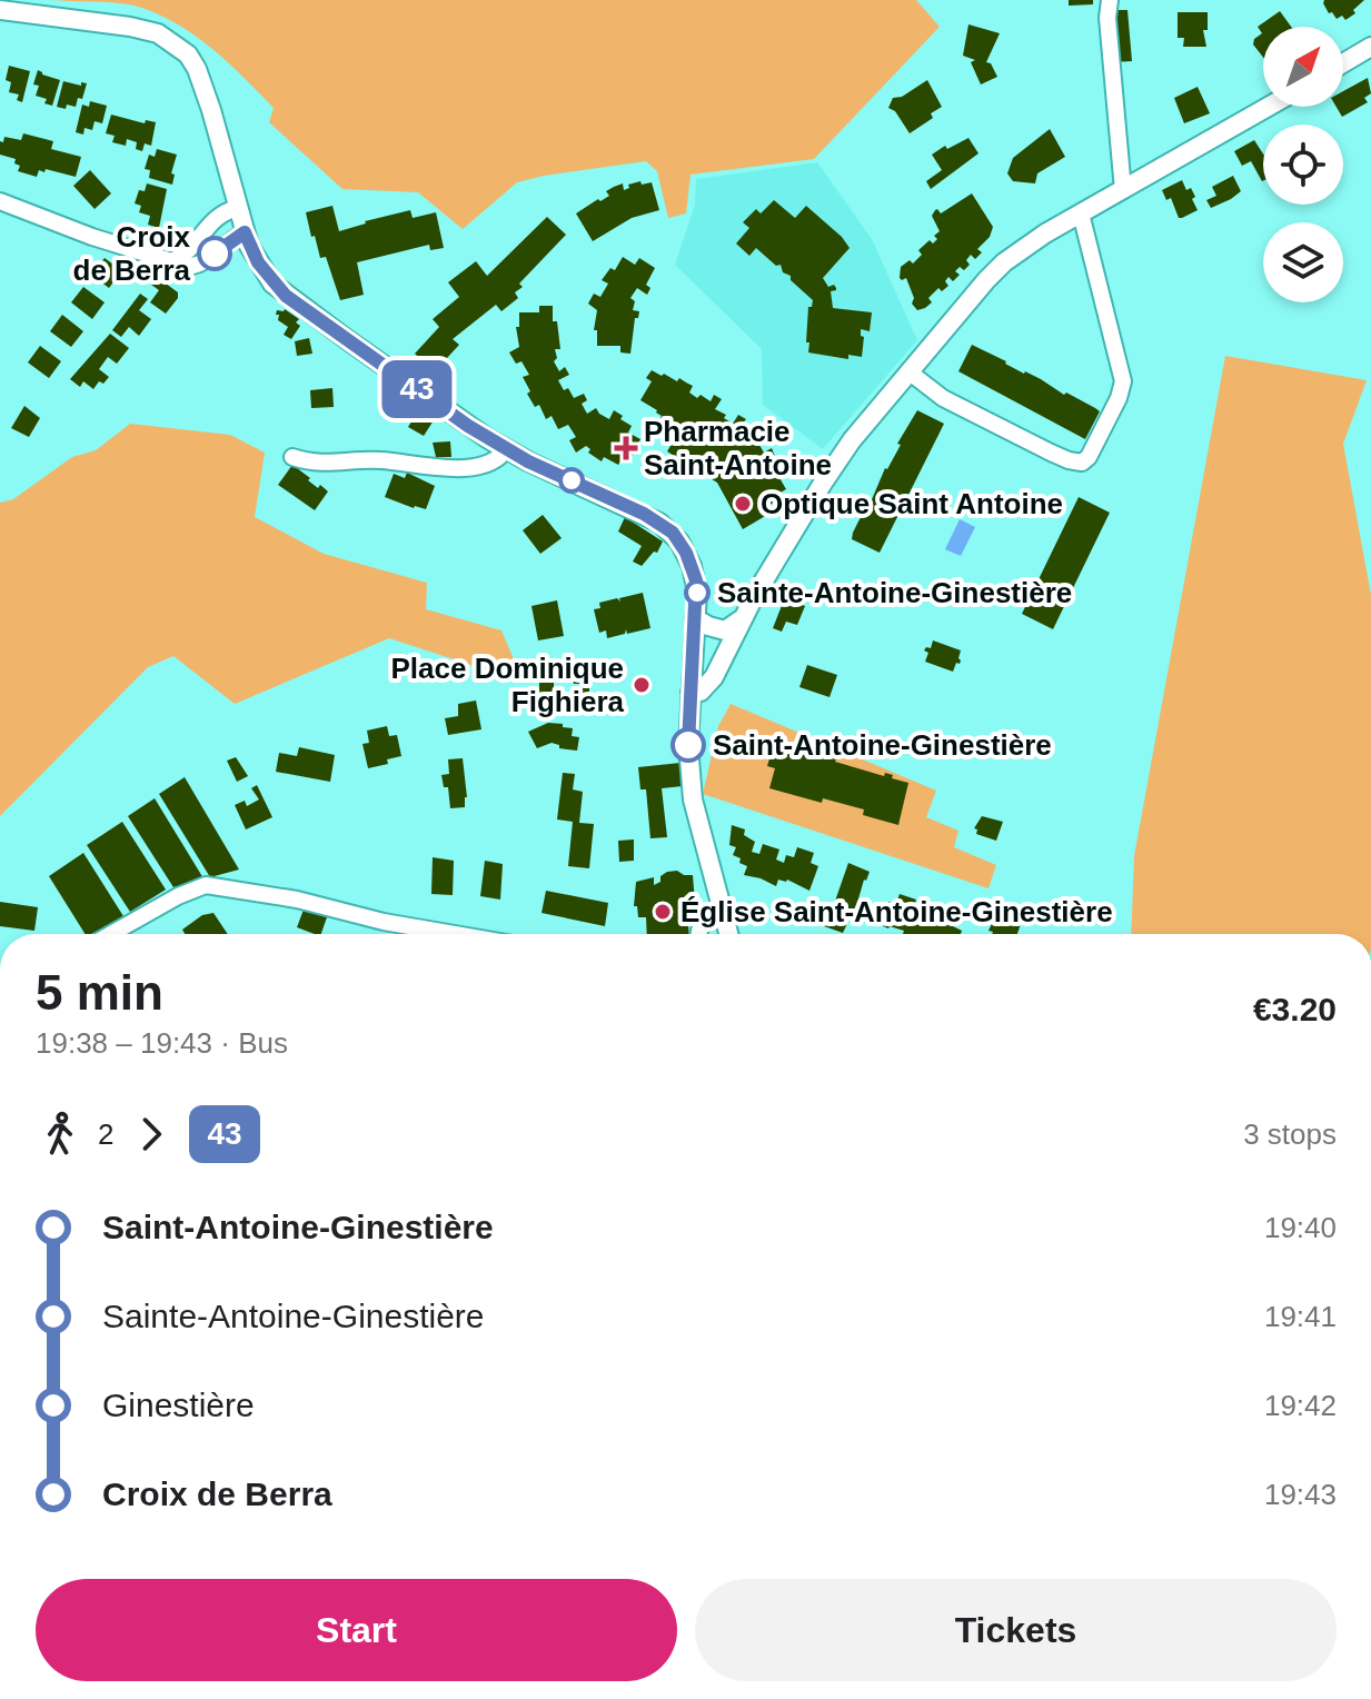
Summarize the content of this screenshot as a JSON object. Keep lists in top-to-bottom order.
{
  "places": {
    "other": [
      "Croix de Berra",
      "Optique Saint Antoine",
      "Sainte-Antoine-Ginestière",
      "Place Dominique Fighiera",
      "Saint-Antoine-Ginestière",
      "Église Saint-Antoine-Ginestière"
    ],
    "health": ["Pharmacie Saint-Antoine"]
  },
  "lines": ["bus line 43"],
  "north": "top right",
  "page": {
    "on_map": "43",
    "heading": ["5 min", "19:38 – 19:43 · Bus", "€3.20"],
    "legs": ["2", "43", "3 stops"],
    "list": [
      {
        "name": "Saint-Antoine-Ginestière",
        "value": "19:40"
      },
      {
        "name": "Sainte-Antoine-Ginestière",
        "value": "19:41"
      },
      {
        "name": "Ginestière",
        "value": "19:42"
      },
      {
        "name": "Croix de Berra",
        "value": "19:43"
      }
    ],
    "buttons": ["Start", "Tickets"]
  }
}
